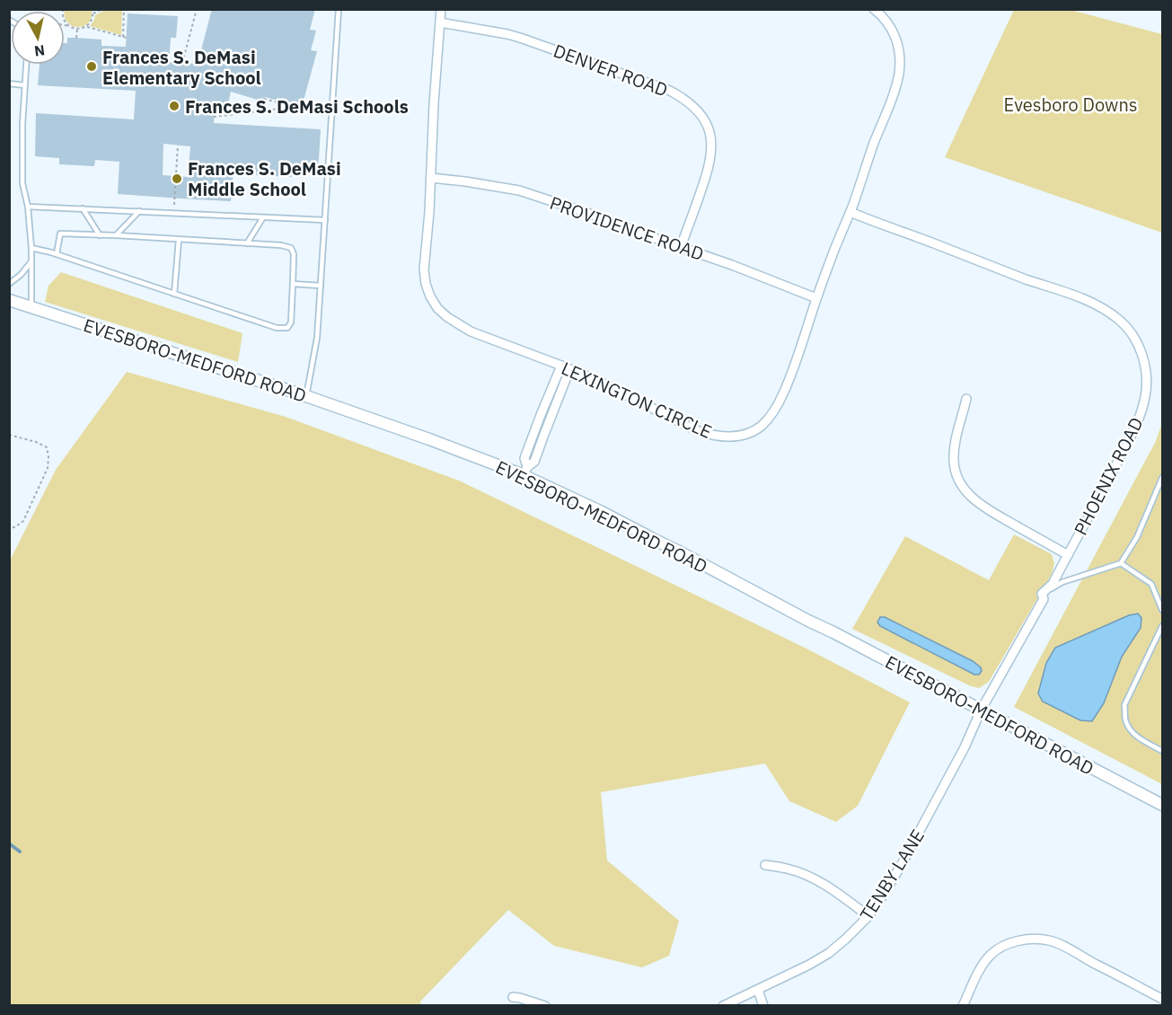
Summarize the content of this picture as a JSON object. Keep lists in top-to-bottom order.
{
  "streets": {
    "street": [
      "DENVER ROAD",
      "PROVIDENCE ROAD",
      "EVESBORO-MEDFORD ROAD",
      "LEXINGTON CIRCLE",
      "PHOENIX ROAD",
      "TENBY LANE"
    ]
  },
  "crossings": [
    ["DENVER ROAD", "PROVIDENCE ROAD"],
    ["DENVER ROAD", "LEXINGTON CIRCLE"],
    ["PROVIDENCE ROAD", "LEXINGTON CIRCLE"],
    ["EVESBORO-MEDFORD ROAD", "PHOENIX ROAD"],
    ["EVESBORO-MEDFORD ROAD", "TENBY LANE"],
    ["LEXINGTON CIRCLE", "PHOENIX ROAD"],
    ["PHOENIX ROAD", "TENBY LANE"]
  ],
  "parks": ["Evesboro Downs"],
  "places": ["Frances S. DeMasi Elementary School", "Frances S. DeMasi Schools", "Frances S. DeMasi Middle School"],
  "north": "bottom"
}
